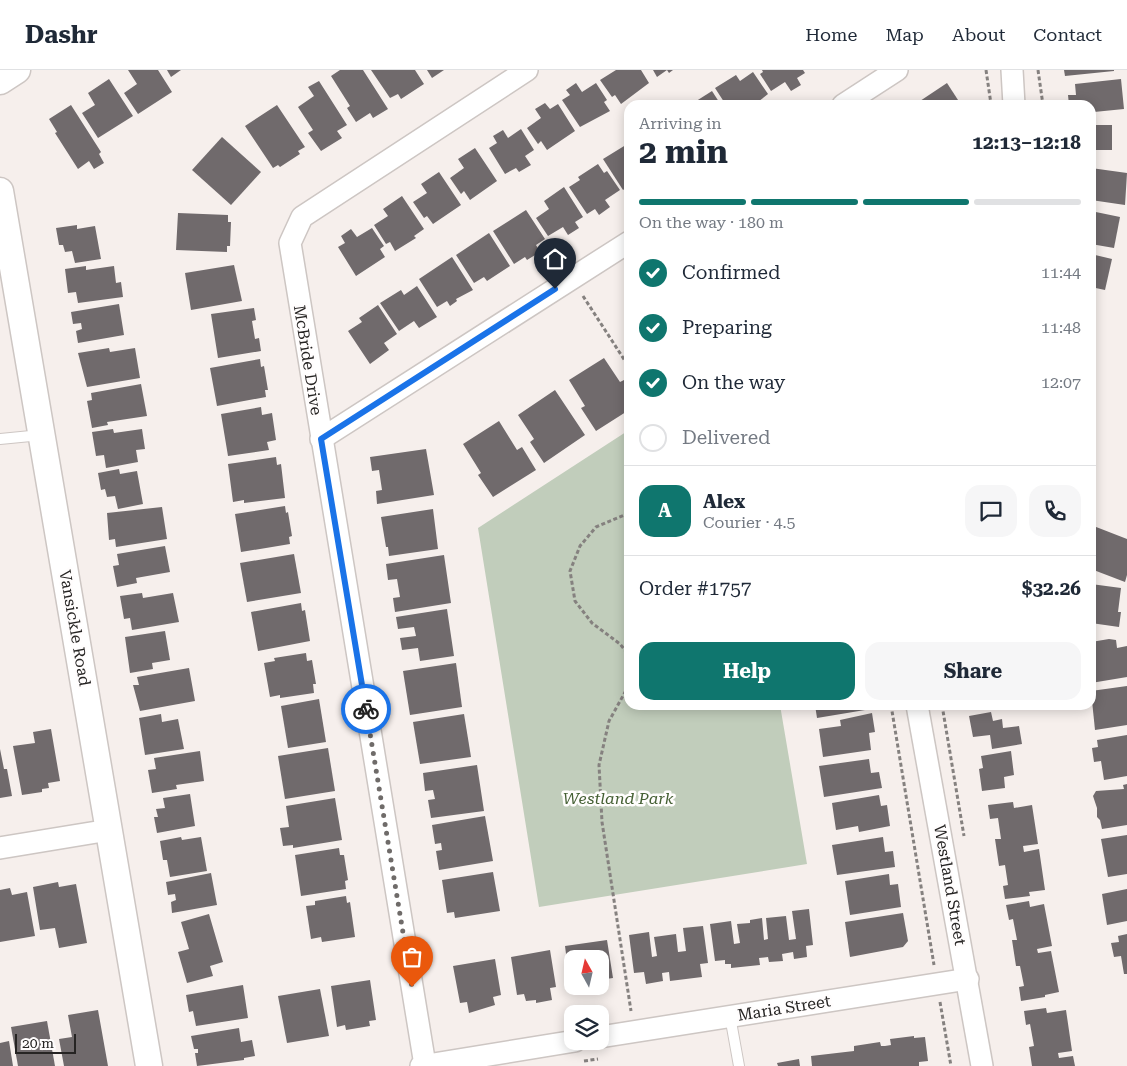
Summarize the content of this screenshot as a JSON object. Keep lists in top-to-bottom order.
{
  "streets": {
    "street": [
      "McBride Drive",
      "Vansickle Road",
      "Westland Street",
      "Maria Street"
    ]
  },
  "crossings": [
    ["Westland Street", "Maria Street"]
  ],
  "parks": ["Westland Park"],
  "scale_bar": "20 m",
  "north": "top",
  "page": {
    "header": "Dashr",
    "nav": [
      "Home",
      "Map",
      "About",
      "Contact"
    ],
    "heading": ["2 min", "Arriving in", "12:13–12:18"],
    "panel": [
      "Alex",
      "Courier · 4.5",
      "Order #1757",
      "$32.26"
    ],
    "bar": "On the way · 180 m",
    "list": [
      ["Confirmed", "11:44"],
      ["Preparing", "11:48"],
      ["On the way", "12:07"],
      "Delivered"
    ],
    "round": "A",
    "buttons": ["Help", "Share"],
    "scale": "20 m"
  }
}
